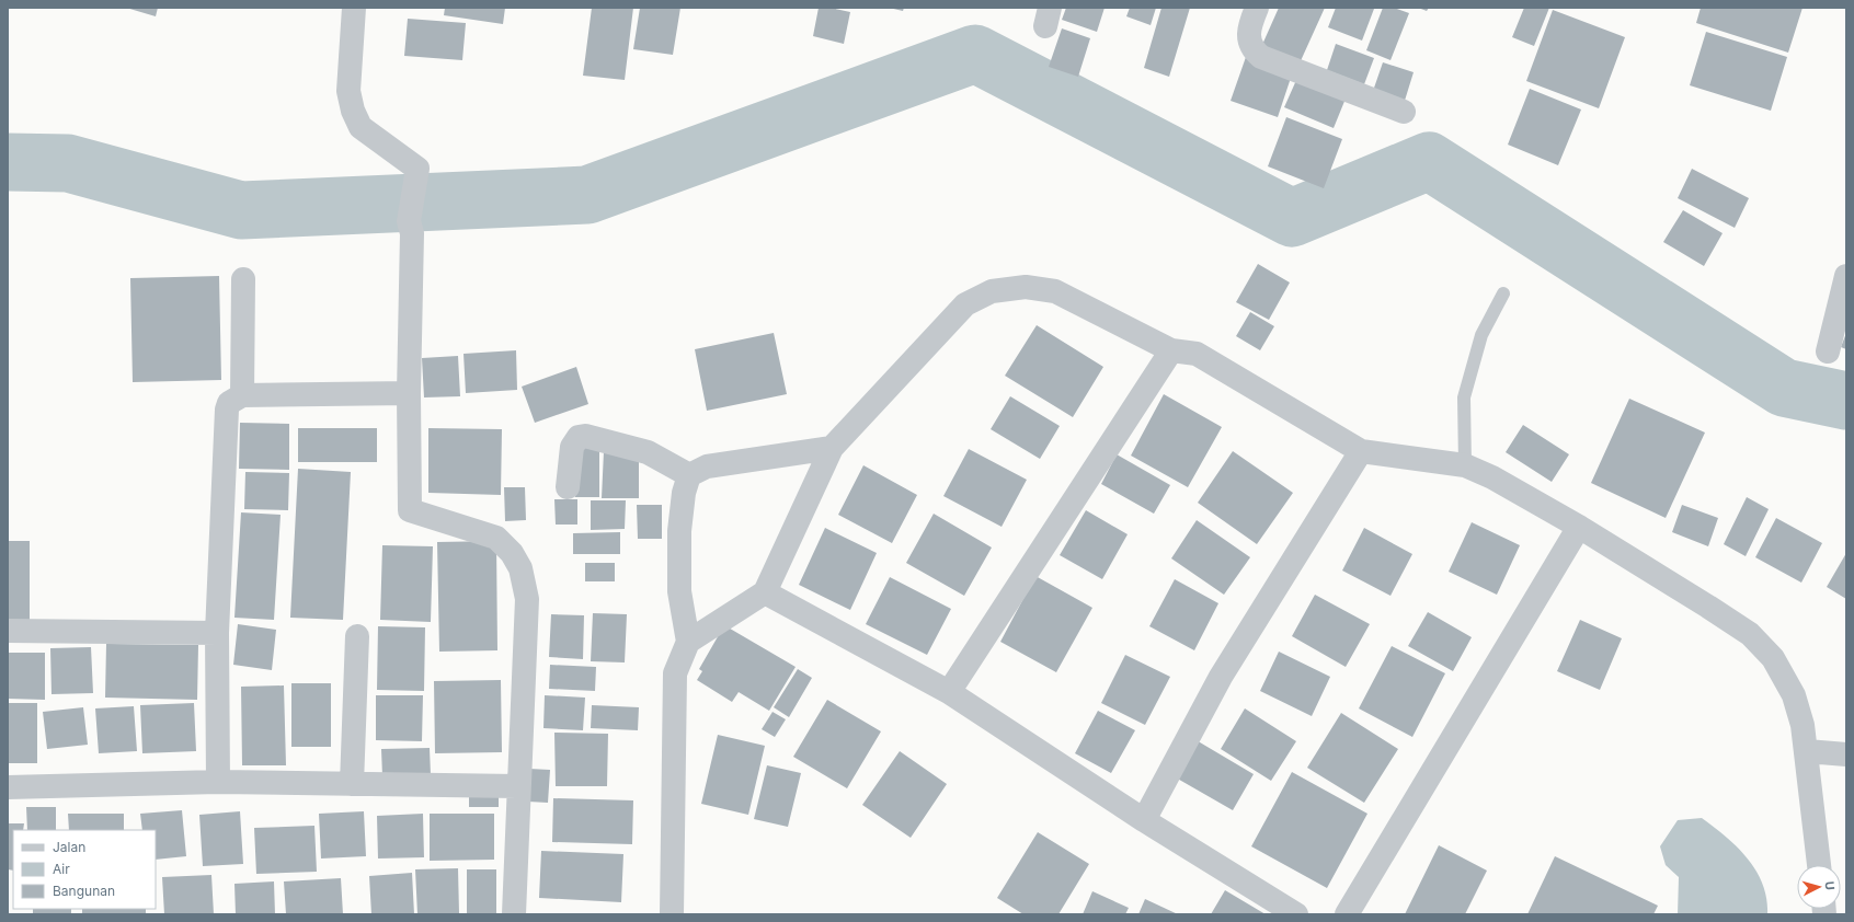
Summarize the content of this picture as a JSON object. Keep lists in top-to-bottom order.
{
  "legend": ["Jalan", "Air", "Bangunan"],
  "north": "right"
}
